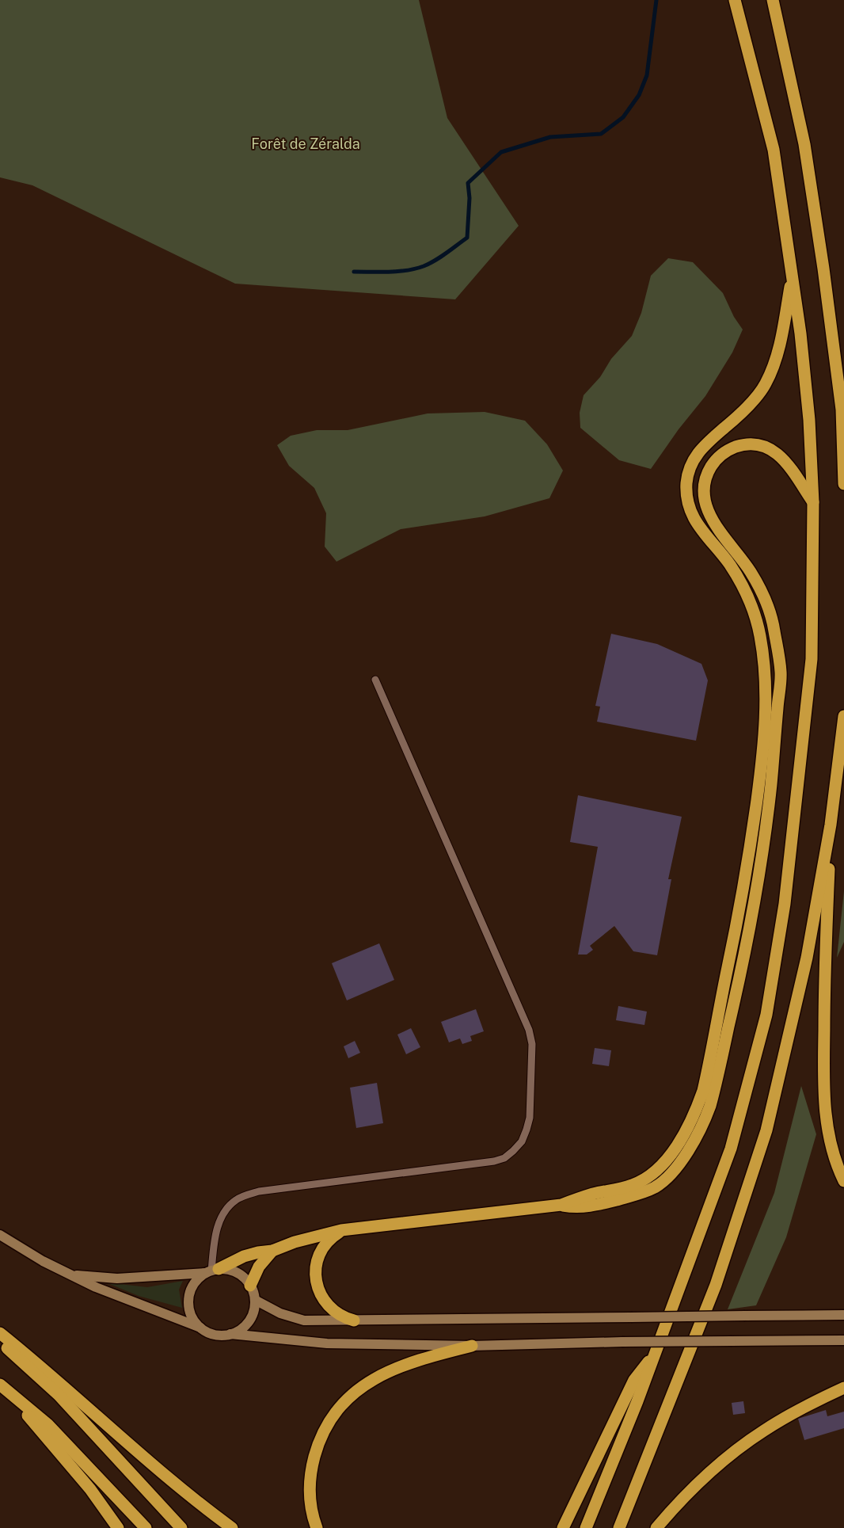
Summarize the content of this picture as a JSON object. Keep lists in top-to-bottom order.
{
  "parks": ["Forêt de Zéralda"]
}
